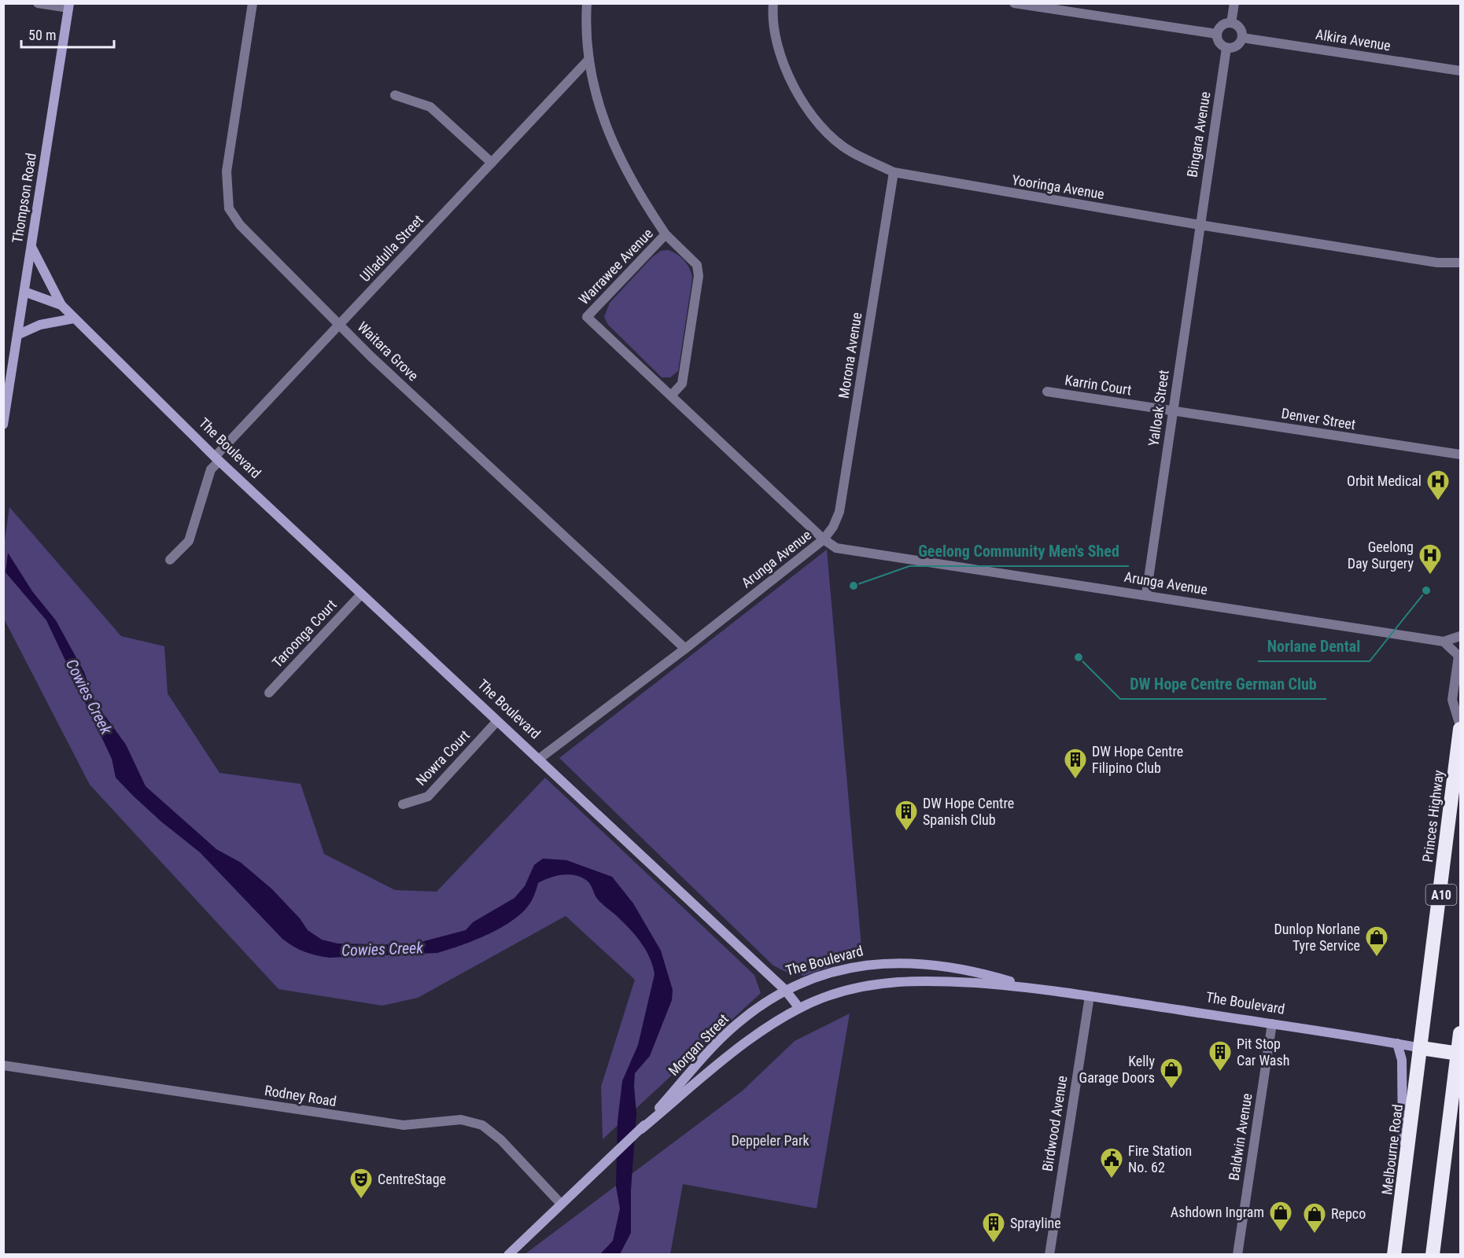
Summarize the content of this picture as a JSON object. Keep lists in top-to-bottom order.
{
  "streets": {
    "highway": [
      "The Boulevard",
      "Princes Highway",
      "A10",
      "Melbourne Road"
    ],
    "main road": ["Thompson Road", "Morgan Street"],
    "street": [
      "Alkira Avenue",
      "Bingara Avenue",
      "Yooringa Avenue",
      "Ulladulla Street",
      "Warrawee Avenue",
      "Waitara Grove",
      "Morona Avenue",
      "Karrin Court",
      "Yalloak Street",
      "Denver Street",
      "Arunga Avenue",
      "Taroonga Court",
      "Nowra Court",
      "Rodney Road",
      "Birdwood Avenue",
      "Baldwin Avenue"
    ]
  },
  "crossings": [
    ["Alkira Avenue", "Bingara Avenue"],
    ["Bingara Avenue", "Yooringa Avenue"],
    ["Bingara Avenue", "Yalloak Street"],
    ["Yooringa Avenue", "Morona Avenue"],
    ["Yooringa Avenue", "Yalloak Street"],
    ["Thompson Road", "The Boulevard"],
    ["Ulladulla Street", "Warrawee Avenue"],
    ["Ulladulla Street", "Waitara Grove"],
    ["Ulladulla Street", "The Boulevard"],
    ["Warrawee Avenue", "Morona Avenue"],
    ["Warrawee Avenue", "Arunga Avenue"],
    ["Waitara Grove", "Arunga Avenue"],
    ["Morona Avenue", "Arunga Avenue"],
    ["Karrin Court", "Yalloak Street"],
    ["Karrin Court", "Denver Street"],
    ["Yalloak Street", "Denver Street"],
    ["Yalloak Street", "Arunga Avenue"],
    ["The Boulevard", "Arunga Avenue"],
    ["The Boulevard", "Taroonga Court"],
    ["The Boulevard", "Nowra Court"],
    ["The Boulevard", "Princes Highway"],
    ["The Boulevard", "Morgan Street"],
    ["The Boulevard", "Birdwood Avenue"],
    ["The Boulevard", "Baldwin Avenue"],
    ["The Boulevard", "Melbourne Road"],
    ["Princes Highway", "Melbourne Road"],
    ["Morgan Street", "Rodney Road"]
  ],
  "water": ["Cowies Creek"],
  "parks": ["Deppeler Park"],
  "places": {
    "hospital": ["Orbit Medical", "Geelong Day Surgery"],
    "other": ["Geelong Community Men's Shed", "Norlane Dental", "DW Hope Centre German Club"],
    "building": [
      "DW Hope Centre Filipino Club",
      "DW Hope Centre Spanish Club",
      "Pit Stop Car Wash",
      "Sprayline"
    ],
    "shop": [
      "Dunlop Norlane Tyre Service",
      "Kelly Garage Doors",
      "Ashdown Ingram",
      "Repco"
    ],
    "public building": ["Fire Station No. 62"],
    "theatre": ["CentreStage"]
  },
  "scale_bar": "50 m"
}
